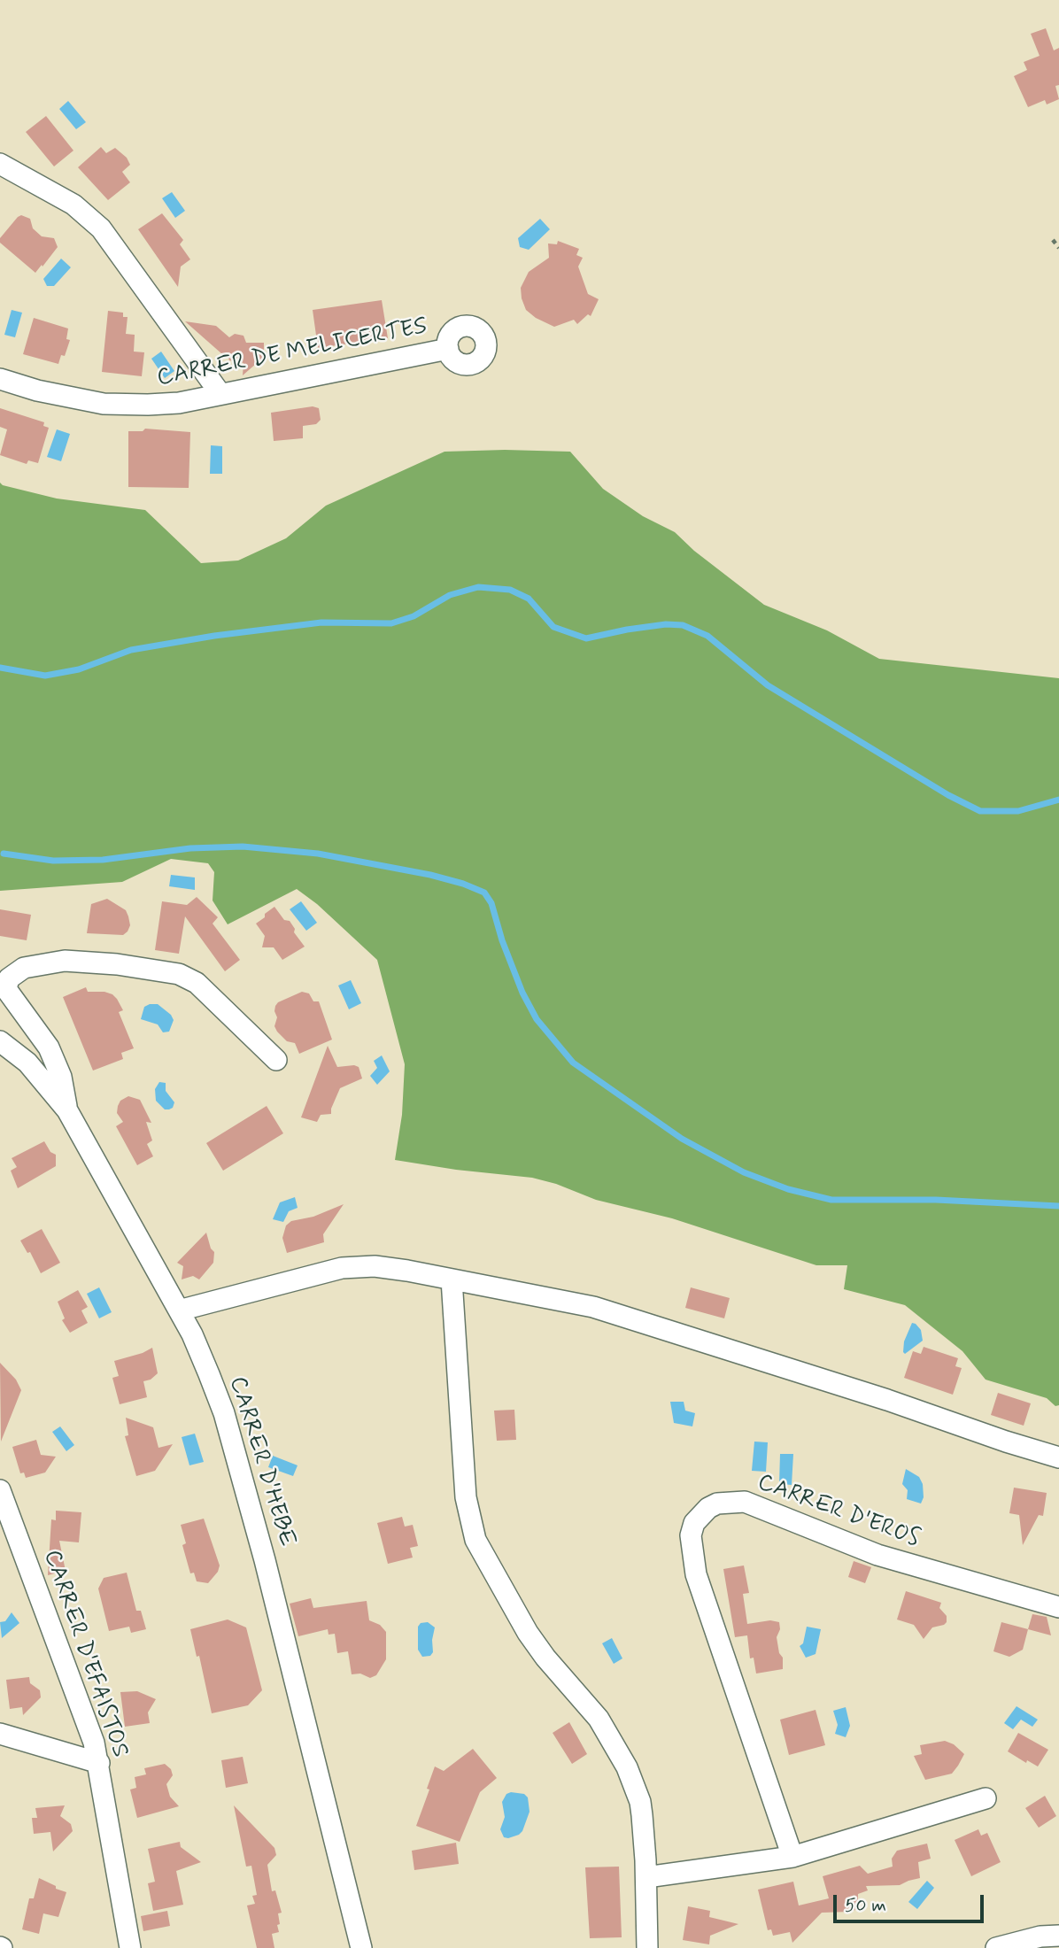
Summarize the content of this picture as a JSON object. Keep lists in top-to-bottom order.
{
  "streets": {
    "street": [
      "CARRER DE MELICERTES",
      "CARRER D'HEBE",
      "CARRER D'EROS",
      "CARRER D'EFAISTOS"
    ]
  },
  "scale_bar": "50 m"
}
